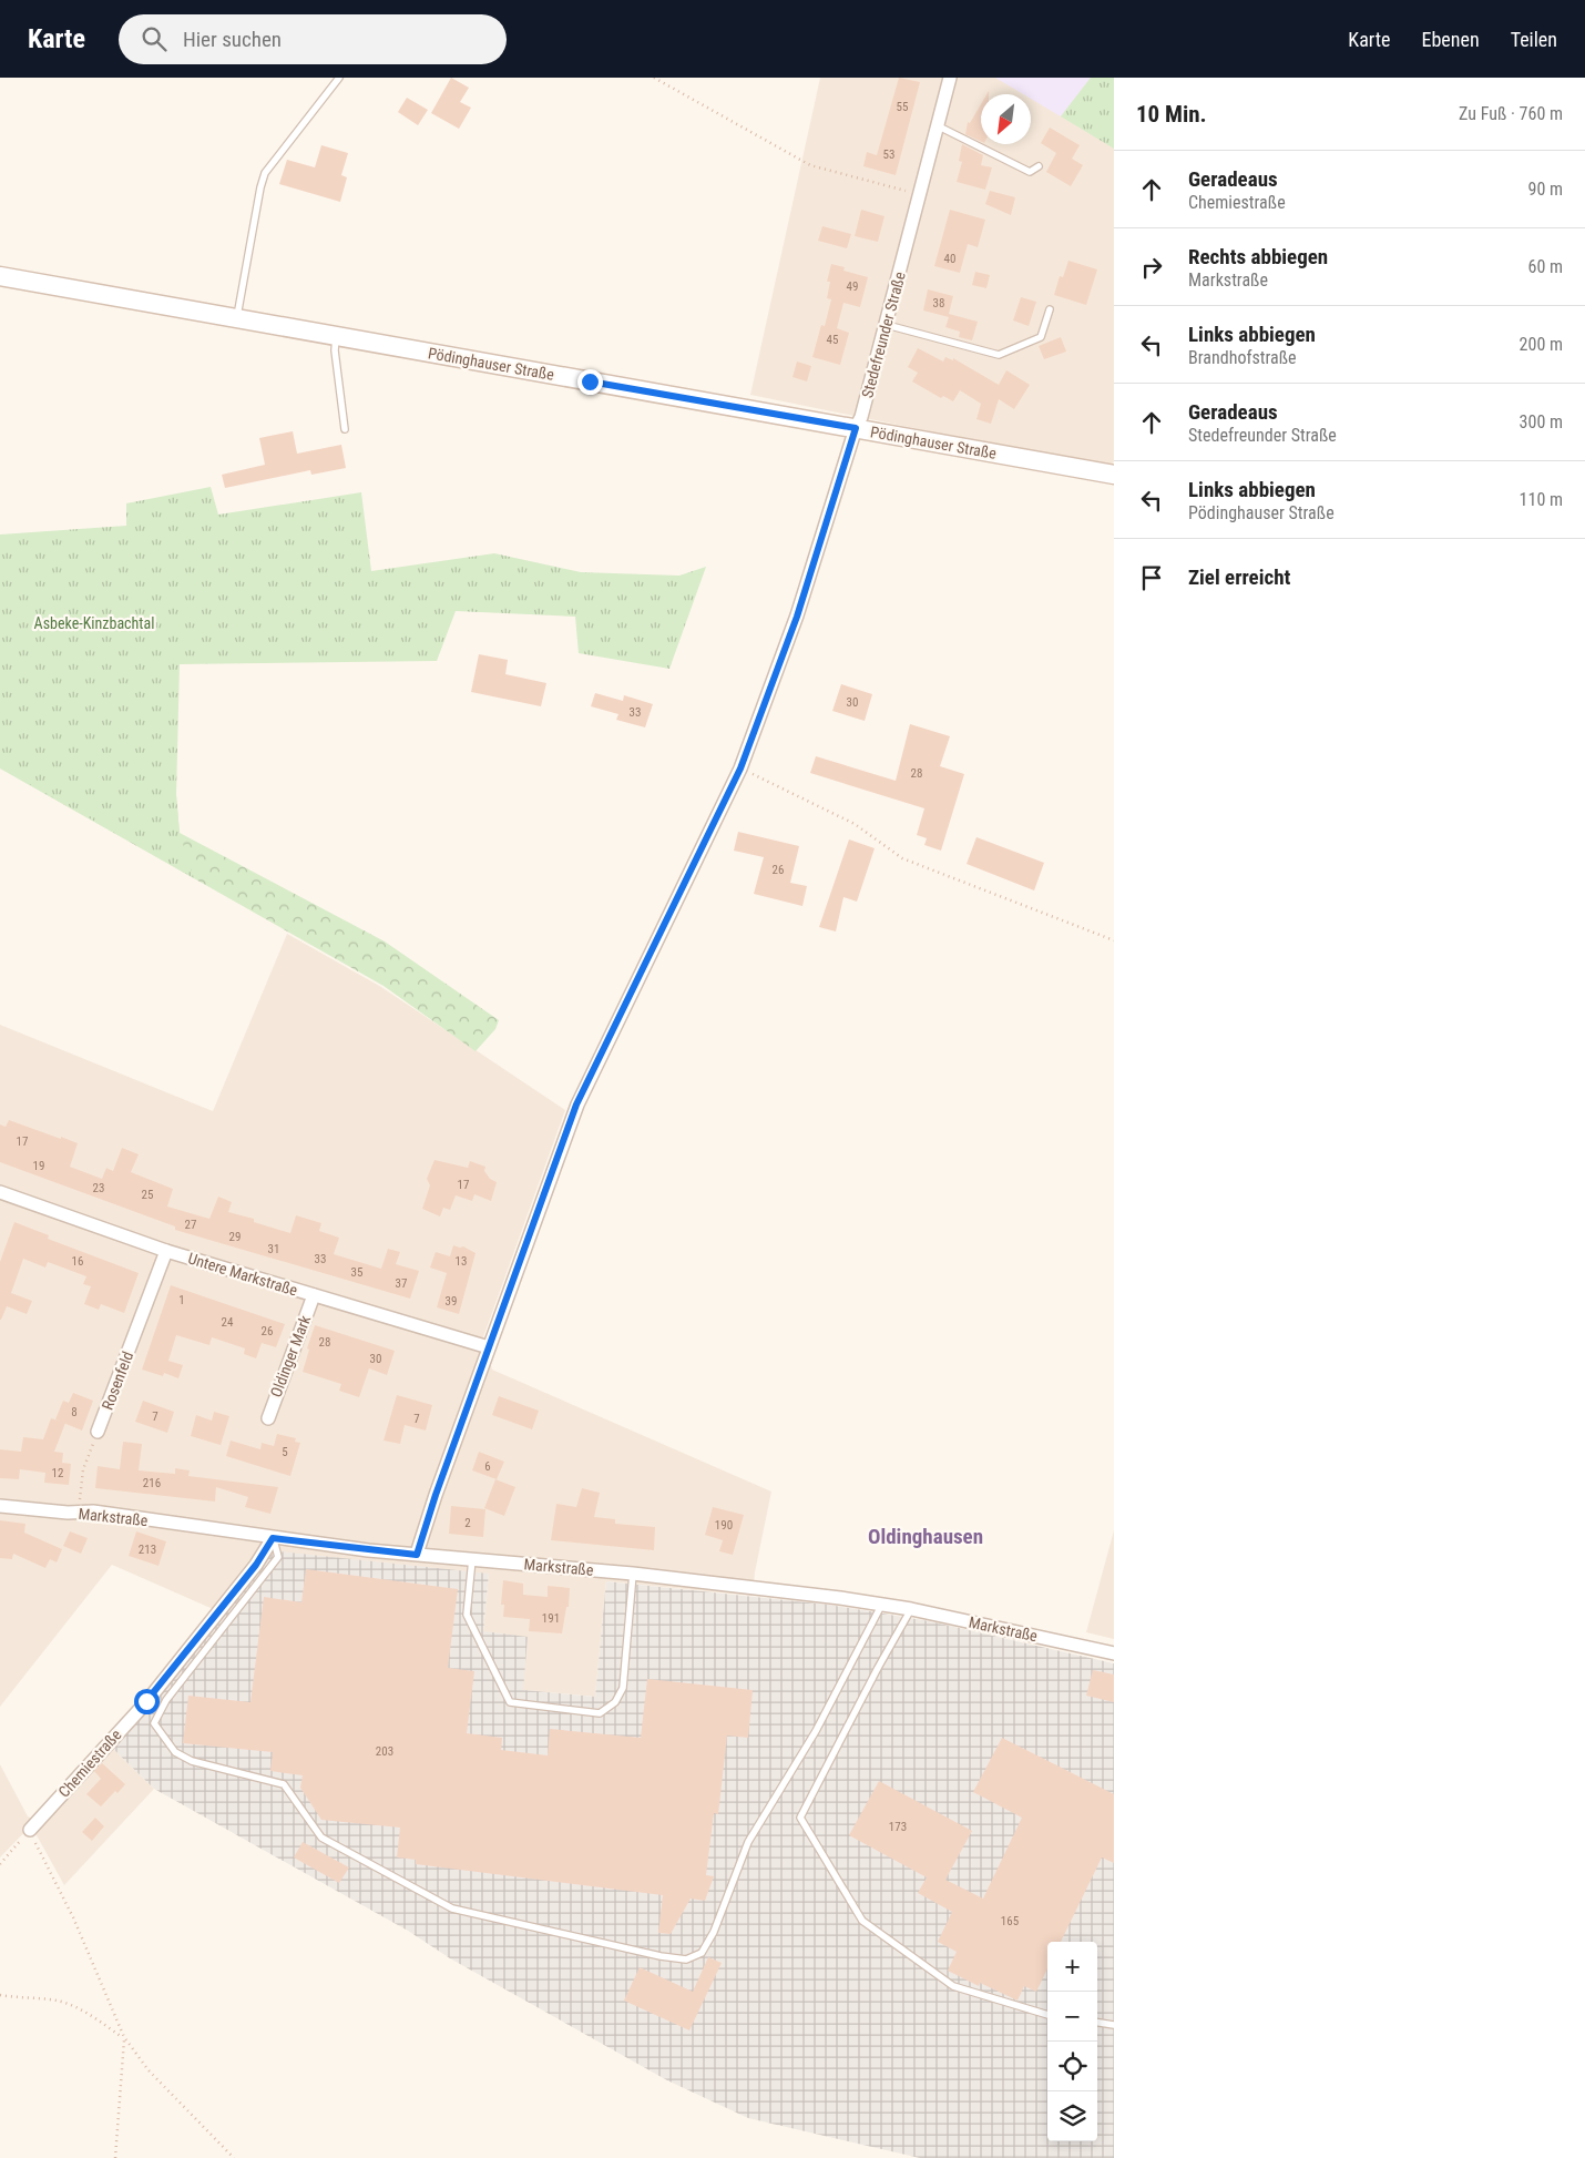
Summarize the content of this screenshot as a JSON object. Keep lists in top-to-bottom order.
{
  "streets": {
    "street": [
      "Stedefreunder Straße",
      "Pödinghauser Straße",
      "Untere Markstraße",
      "Oldinger Mark",
      "Rosenfeld",
      "Markstraße",
      "Chemiestraße"
    ]
  },
  "crossings": [
    ["Stedefreunder Straße", "Pödinghauser Straße"],
    ["Stedefreunder Straße", "Untere Markstraße"],
    ["Stedefreunder Straße", "Markstraße"],
    ["Untere Markstraße", "Oldinger Mark"],
    ["Untere Markstraße", "Rosenfeld"],
    ["Markstraße", "Chemiestraße"]
  ],
  "districts": ["Oldinghausen"],
  "parks": ["Asbeke-Kinzbachtal"],
  "house_numbers": [
    "55",
    "53",
    "40",
    "49",
    "38",
    "45",
    "30",
    "33",
    "28",
    "26",
    "17",
    "19",
    "17",
    "23",
    "25",
    "27",
    "29",
    "31",
    "33",
    "16",
    "13",
    "35",
    "37",
    "1",
    "39",
    "24",
    "26",
    "28",
    "30",
    "8",
    "7",
    "7",
    "5",
    "6",
    "12",
    "216",
    "2",
    "190",
    "213",
    "191",
    "203",
    "173",
    "165"
  ],
  "north": "bottom left",
  "page": {
    "header": "Karte",
    "search": "Hier suchen",
    "nav": ["Karte", "Ebenen", "Teilen"],
    "heading": ["10 Min.", "Zu Fuß · 760 m"],
    "list": [
      ["Geradeaus", "Chemiestraße", "90 m"],
      ["Rechts abbiegen", "Markstraße", "60 m"],
      ["Links abbiegen", "Brandhofstraße", "200 m"],
      ["Geradeaus", "Stedefreunder Straße", "300 m"],
      ["Links abbiegen", "Pödinghauser Straße", "110 m"],
      "Ziel erreicht"
    ],
    "map_buttons": ["+", "−"]
  }
}
